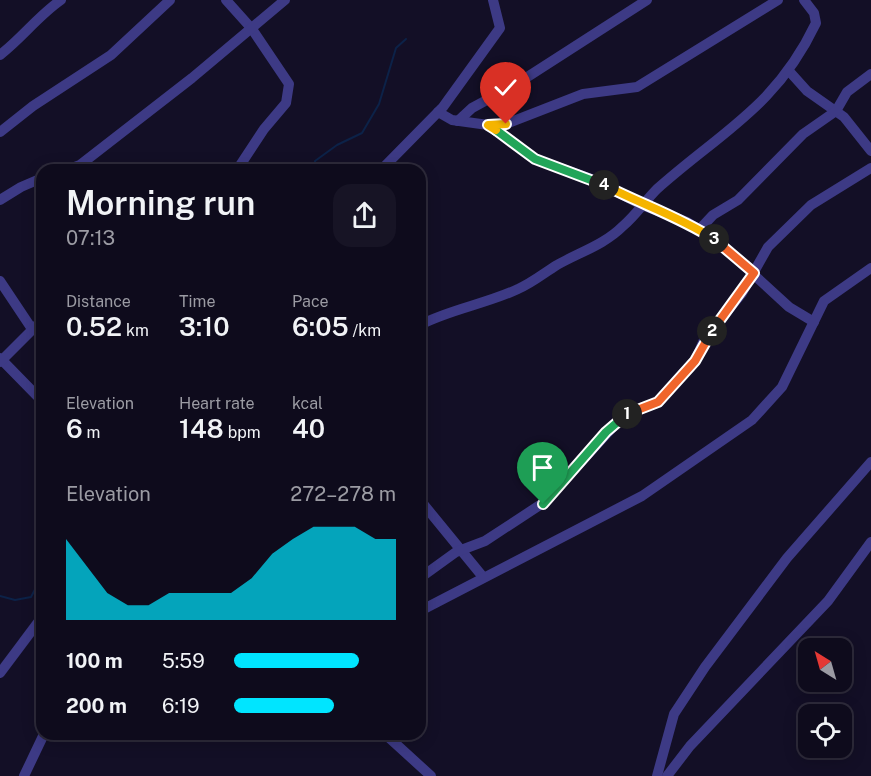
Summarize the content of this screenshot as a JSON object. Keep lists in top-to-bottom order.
{
  "north": "top left",
  "page": {
    "heading": ["Morning run", "07:13"],
    "pins": [
      "4",
      "3",
      "2",
      "1"
    ],
    "stats": [
      ["Distance", "0.52 km"],
      ["Time", "3:10"],
      ["Pace", "6:05 /km"],
      ["Elevation", "6 m"],
      ["Heart rate", "148 bpm"],
      ["kcal", "40"]
    ],
    "chart": ["Elevation", "272–278 m"],
    "list": [
      {
        "name": "100 m",
        "note": "5:59"
      },
      {
        "name": "200 m",
        "note": "6:19"
      }
    ]
  }
}
